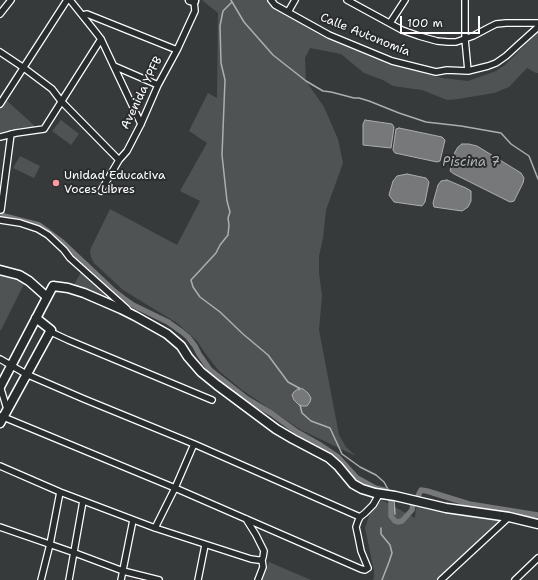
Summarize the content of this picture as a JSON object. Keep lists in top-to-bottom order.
{
  "streets": {
    "street": ["Calle Autonomía", "Avenida YPFB"]
  },
  "water": ["Piscina 7"],
  "places": ["Unidad Educativa Voces Libres"],
  "scale_bar": "100 m"
}
